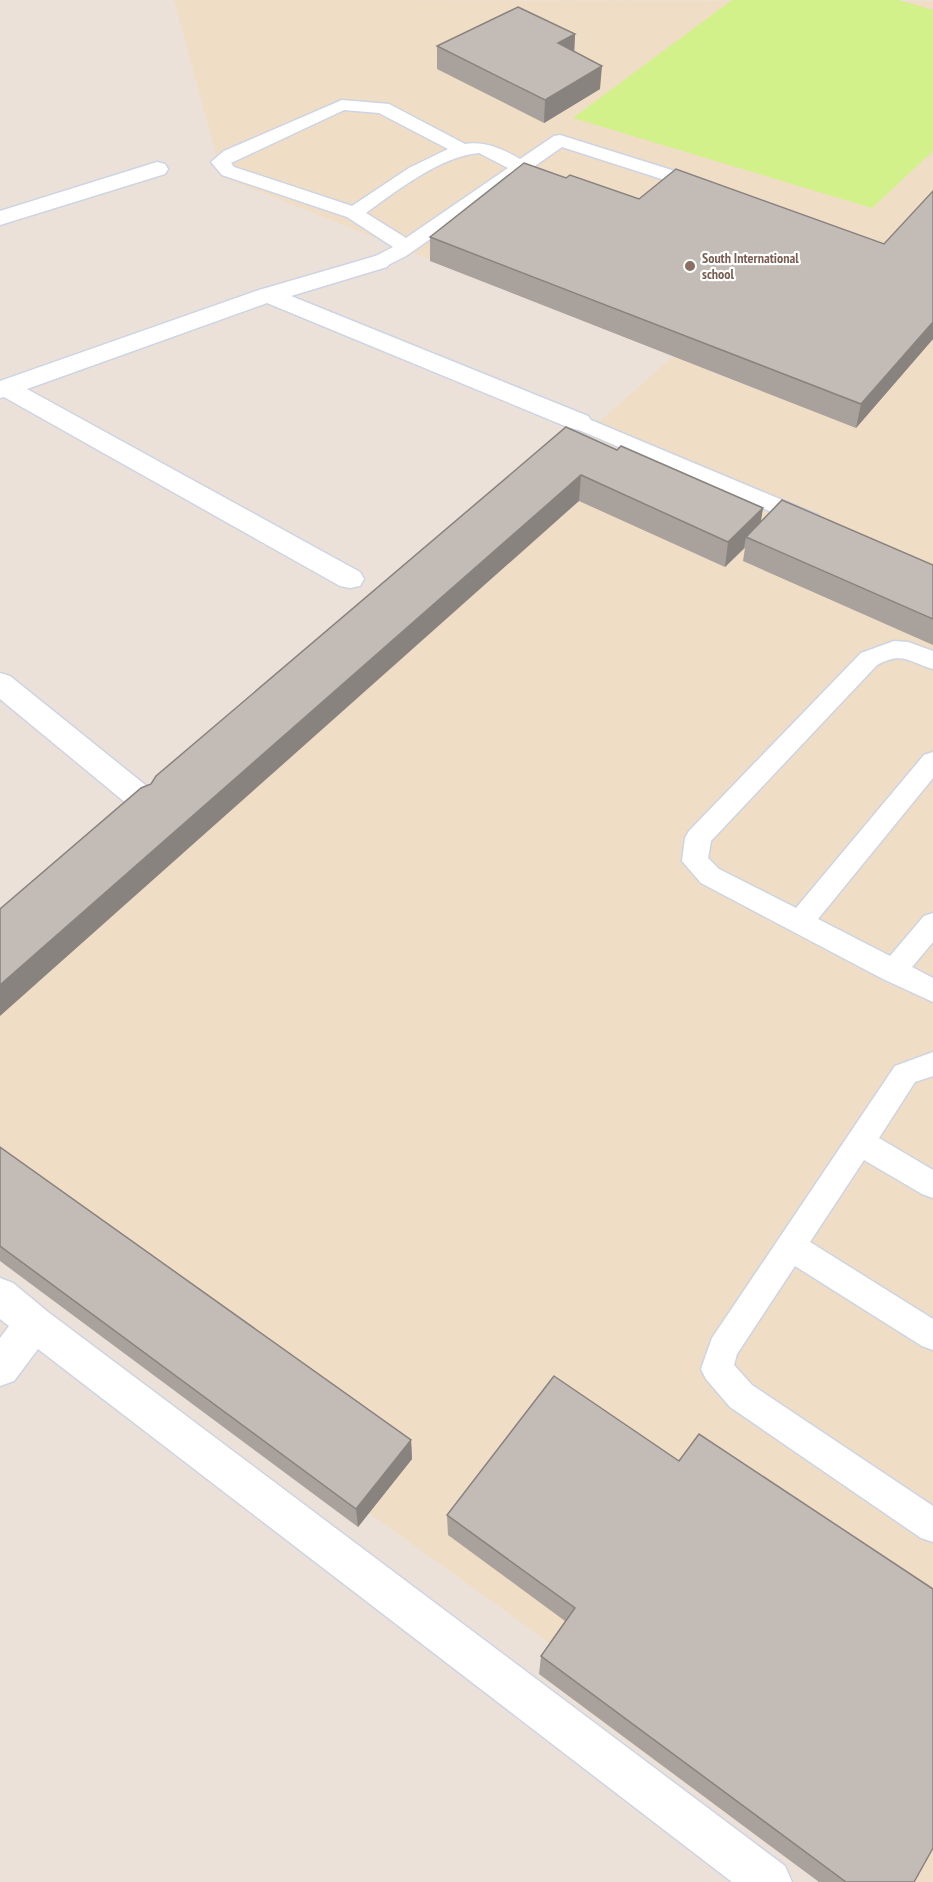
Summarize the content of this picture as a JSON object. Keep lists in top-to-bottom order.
{
  "places": ["South International school"]
}
